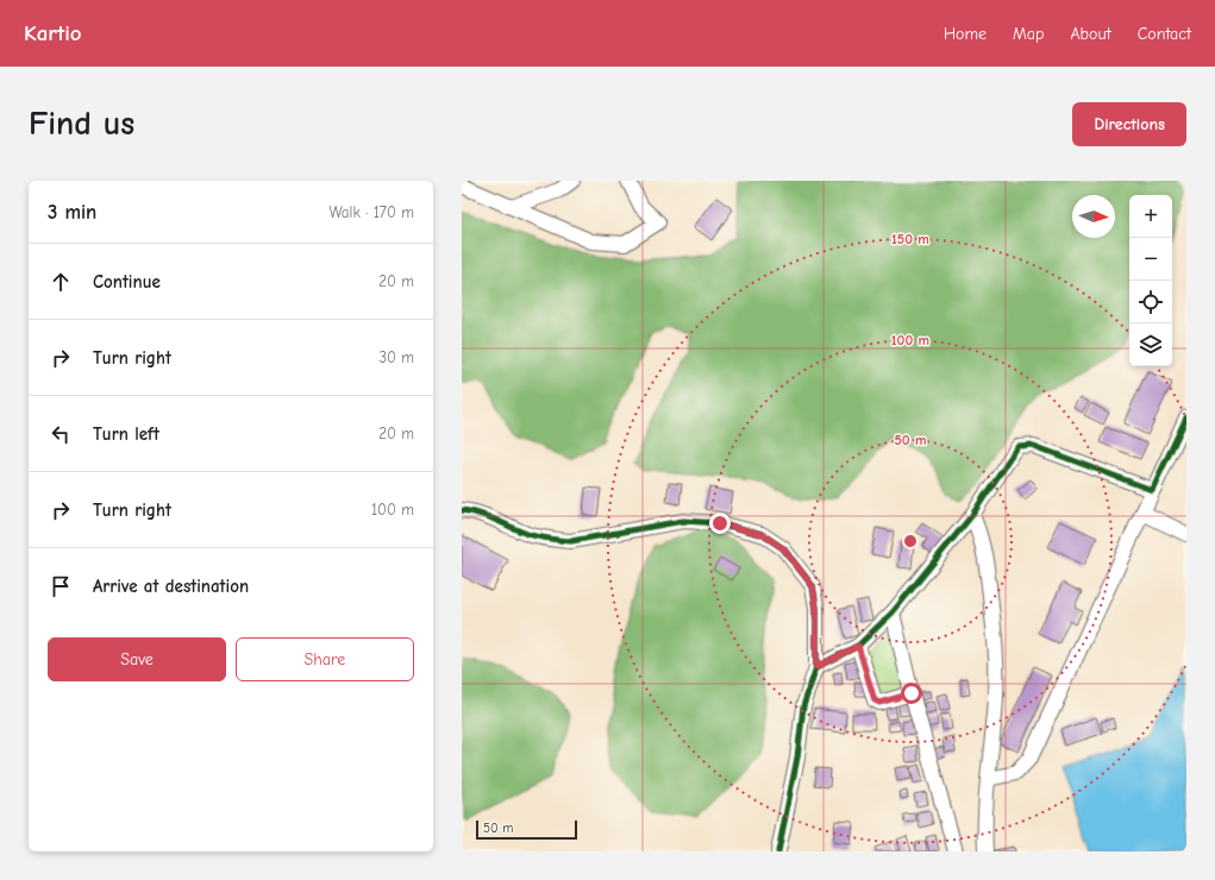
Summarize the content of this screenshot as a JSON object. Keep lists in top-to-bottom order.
{
  "scale_bar": "50 m",
  "north": "right",
  "page": {
    "header": "Kartio",
    "nav": [
      "Home",
      "Map",
      "About",
      "Contact"
    ],
    "buttons": [
      "Directions",
      ["Save", "Share"]
    ],
    "title": "Find us",
    "heading": ["3 min", "Walk · 170 m"],
    "map_buttons": ["+", "−"],
    "list": [
      ["Continue", "20 m"],
      ["Turn right", "30 m"],
      ["Turn left", "20 m"],
      ["Turn right", "100 m"],
      "Arrive at destination"
    ],
    "scale": "50 m"
  },
  "rings": ["150 m", "100 m", "50 m"]
}
